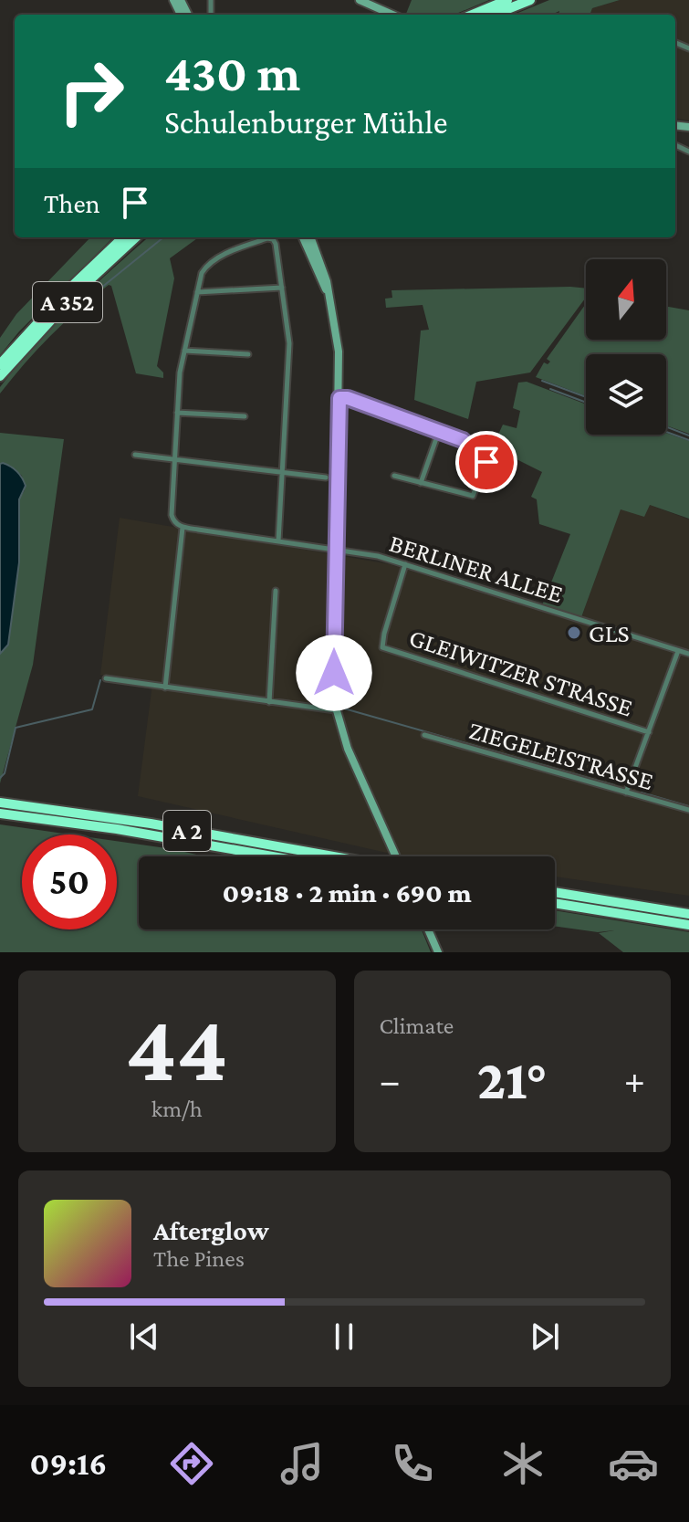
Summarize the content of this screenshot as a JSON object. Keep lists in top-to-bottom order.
{
  "streets": {
    "highway": ["A 352", "A 2"],
    "street": ["BERLINER ALLEE", "GLEIWITZER STRASSE", "ZIEGELEISTRASSE"]
  },
  "crossings": [
    ["BERLINER ALLEE", "GLEIWITZER STRASSE"]
  ],
  "places": ["GLS"],
  "north": "top",
  "page": {
    "turn": ["430 m", "Schulenburger Mühle"],
    "then": "Then",
    "limit": "50",
    "trip": "09:18 · 2 min · 690 m",
    "tile": [
      ["44", "km/h"],
      "Climate"
    ],
    "heat": ["−", "21°", "+"],
    "song": ["Afterglow", "The Pines"],
    "tabs": "09:16"
  }
}
